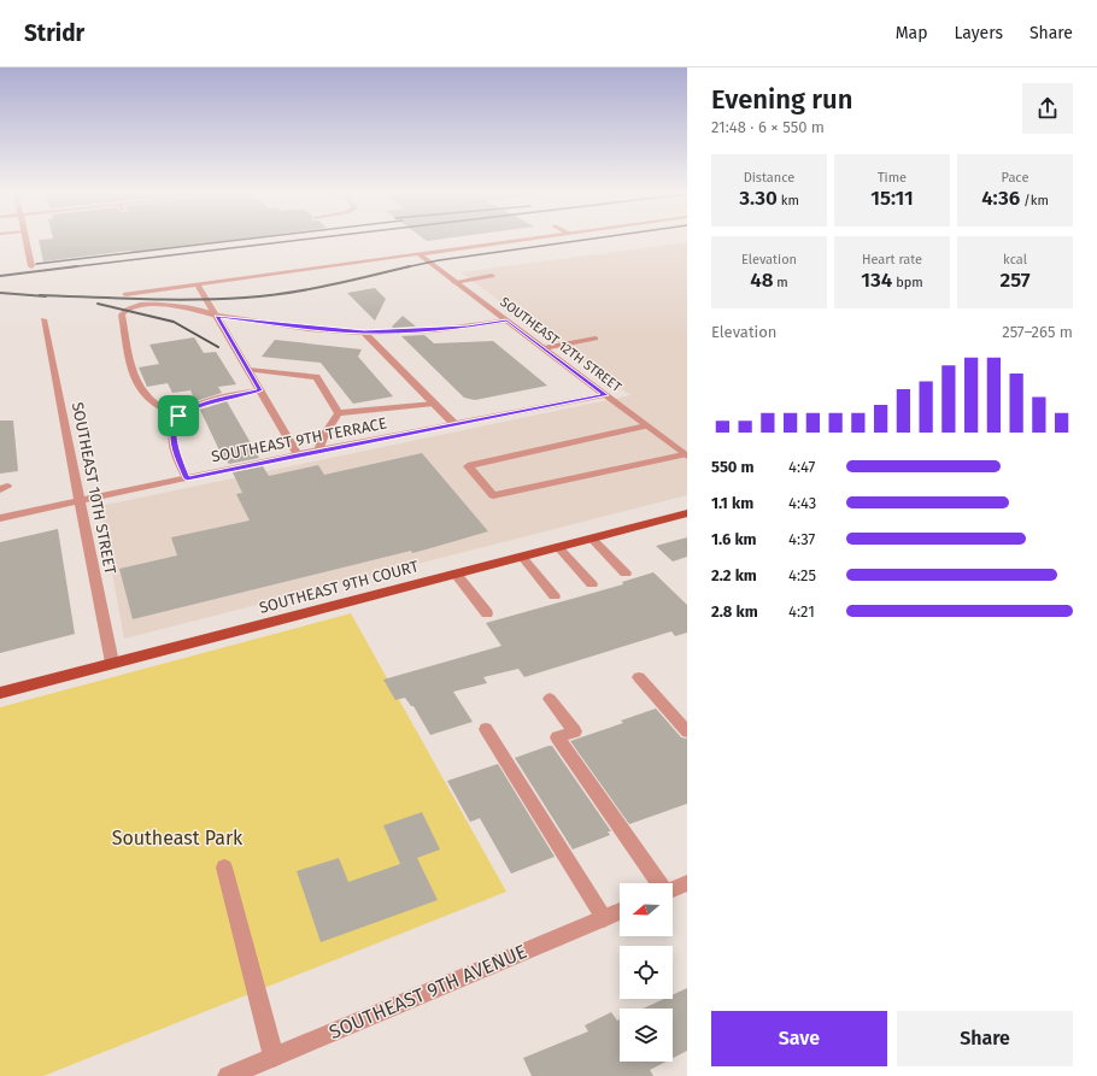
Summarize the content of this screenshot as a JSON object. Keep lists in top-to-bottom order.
{
  "streets": {
    "main road": ["SOUTHEAST 9TH COURT"],
    "street": [
      "SOUTHEAST 12TH STREET",
      "SOUTHEAST 9TH TERRACE",
      "SOUTHEAST 10TH STREET",
      "SOUTHEAST 9TH AVENUE"
    ]
  },
  "crossings": [
    ["SOUTHEAST 12TH STREET", "SOUTHEAST 9TH TERRACE"],
    ["SOUTHEAST 9TH TERRACE", "SOUTHEAST 10TH STREET"],
    ["SOUTHEAST 10TH STREET", "SOUTHEAST 9TH COURT"]
  ],
  "parks": ["Southeast Park"],
  "north": "left",
  "page": {
    "header": "Stridr",
    "nav": ["Map", "Layers", "Share"],
    "heading": ["Evening run", "21:48 · 6 × 550 m"],
    "stats": [
      ["Distance", "3.30 km"],
      ["Time", "15:11"],
      ["Pace", "4:36 /km"],
      ["Elevation", "48 m"],
      ["Heart rate", "134 bpm"],
      ["kcal", "257"]
    ],
    "chart": ["Elevation", "257–265 m"],
    "list": [
      {
        "name": "550 m",
        "note": "4:47"
      },
      {
        "name": "1.1 km",
        "note": "4:43"
      },
      {
        "name": "1.6 km",
        "note": "4:37"
      },
      {
        "name": "2.2 km",
        "note": "4:25"
      },
      {
        "name": "2.8 km",
        "note": "4:21"
      }
    ],
    "buttons": ["Save", "Share"]
  }
}
